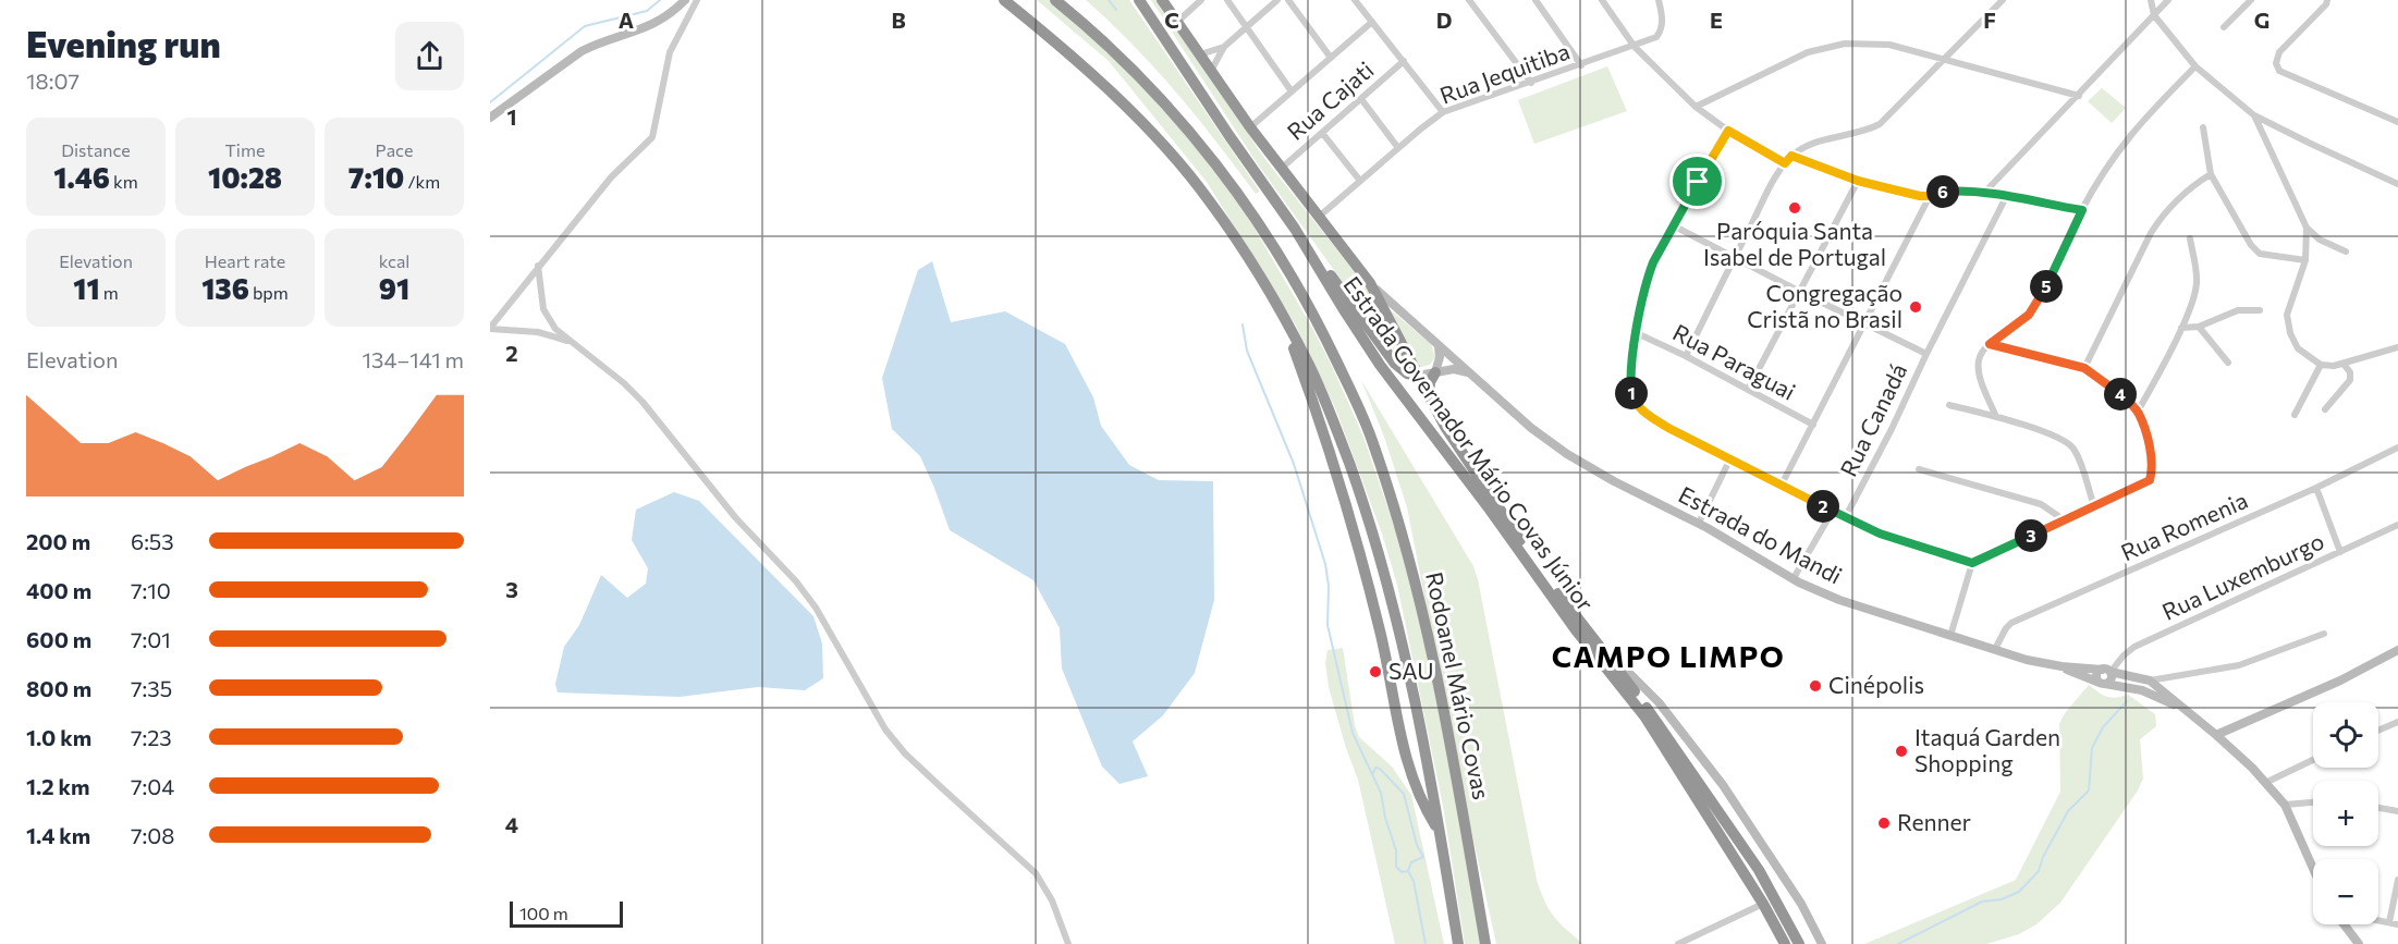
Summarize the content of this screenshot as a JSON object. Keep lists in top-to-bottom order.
{
  "streets": {
    "highway": ["Estrada Governador Mário Covas Júnior", "Rodoanel Mário Covas"],
    "main road": ["Estrada do Mandi"],
    "street": [
      "Rua Jequitiba",
      "Rua Cajati",
      "Rua Paraguai",
      "Rua Canadá",
      "Rua Romenia",
      "Rua Luxemburgo"
    ]
  },
  "crossings": [
    ["Rua Jequitiba", "Estrada Governador Mário Covas Júnior"],
    ["Rua Cajati", "Estrada Governador Mário Covas Júnior"],
    ["Estrada Governador Mário Covas Júnior", "Estrada do Mandi"],
    ["Rua Romenia", "Estrada do Mandi"],
    ["Estrada do Mandi", "Rua Luxemburgo"]
  ],
  "districts": ["CAMPO LIMPO"],
  "places": [
    "Paróquia Santa Isabel de Portugal",
    "Congregação Cristã no Brasil",
    "SAU",
    "Cinépolis",
    "Itaquá Garden Shopping",
    "Renner"
  ],
  "scale_bar": "100 m",
  "page": {
    "heading": ["Evening run", "18:07"],
    "stats": [
      ["Distance", "1.46 km"],
      ["Time", "10:28"],
      ["Pace", "7:10 /km"],
      ["Elevation", "11 m"],
      ["Heart rate", "136 bpm"],
      ["kcal", "91"]
    ],
    "pins": [
      "6",
      "5",
      "1",
      "4",
      "2",
      "3"
    ],
    "chart": ["Elevation", "134–141 m"],
    "list": [
      {
        "name": "200 m",
        "note": "6:53"
      },
      {
        "name": "400 m",
        "note": "7:10"
      },
      {
        "name": "600 m",
        "note": "7:01"
      },
      {
        "name": "800 m",
        "note": "7:35"
      },
      {
        "name": "1.0 km",
        "note": "7:23"
      },
      {
        "name": "1.2 km",
        "note": "7:04"
      },
      {
        "name": "1.4 km",
        "note": "7:08"
      }
    ],
    "map_buttons": ["+", "−"],
    "scale": "100 m"
  },
  "grid": {
    "columns": [
      "A",
      "B",
      "C",
      "D",
      "E",
      "F",
      "G"
    ],
    "rows": [
      "1",
      "2",
      "3",
      "4"
    ]
  }
}
